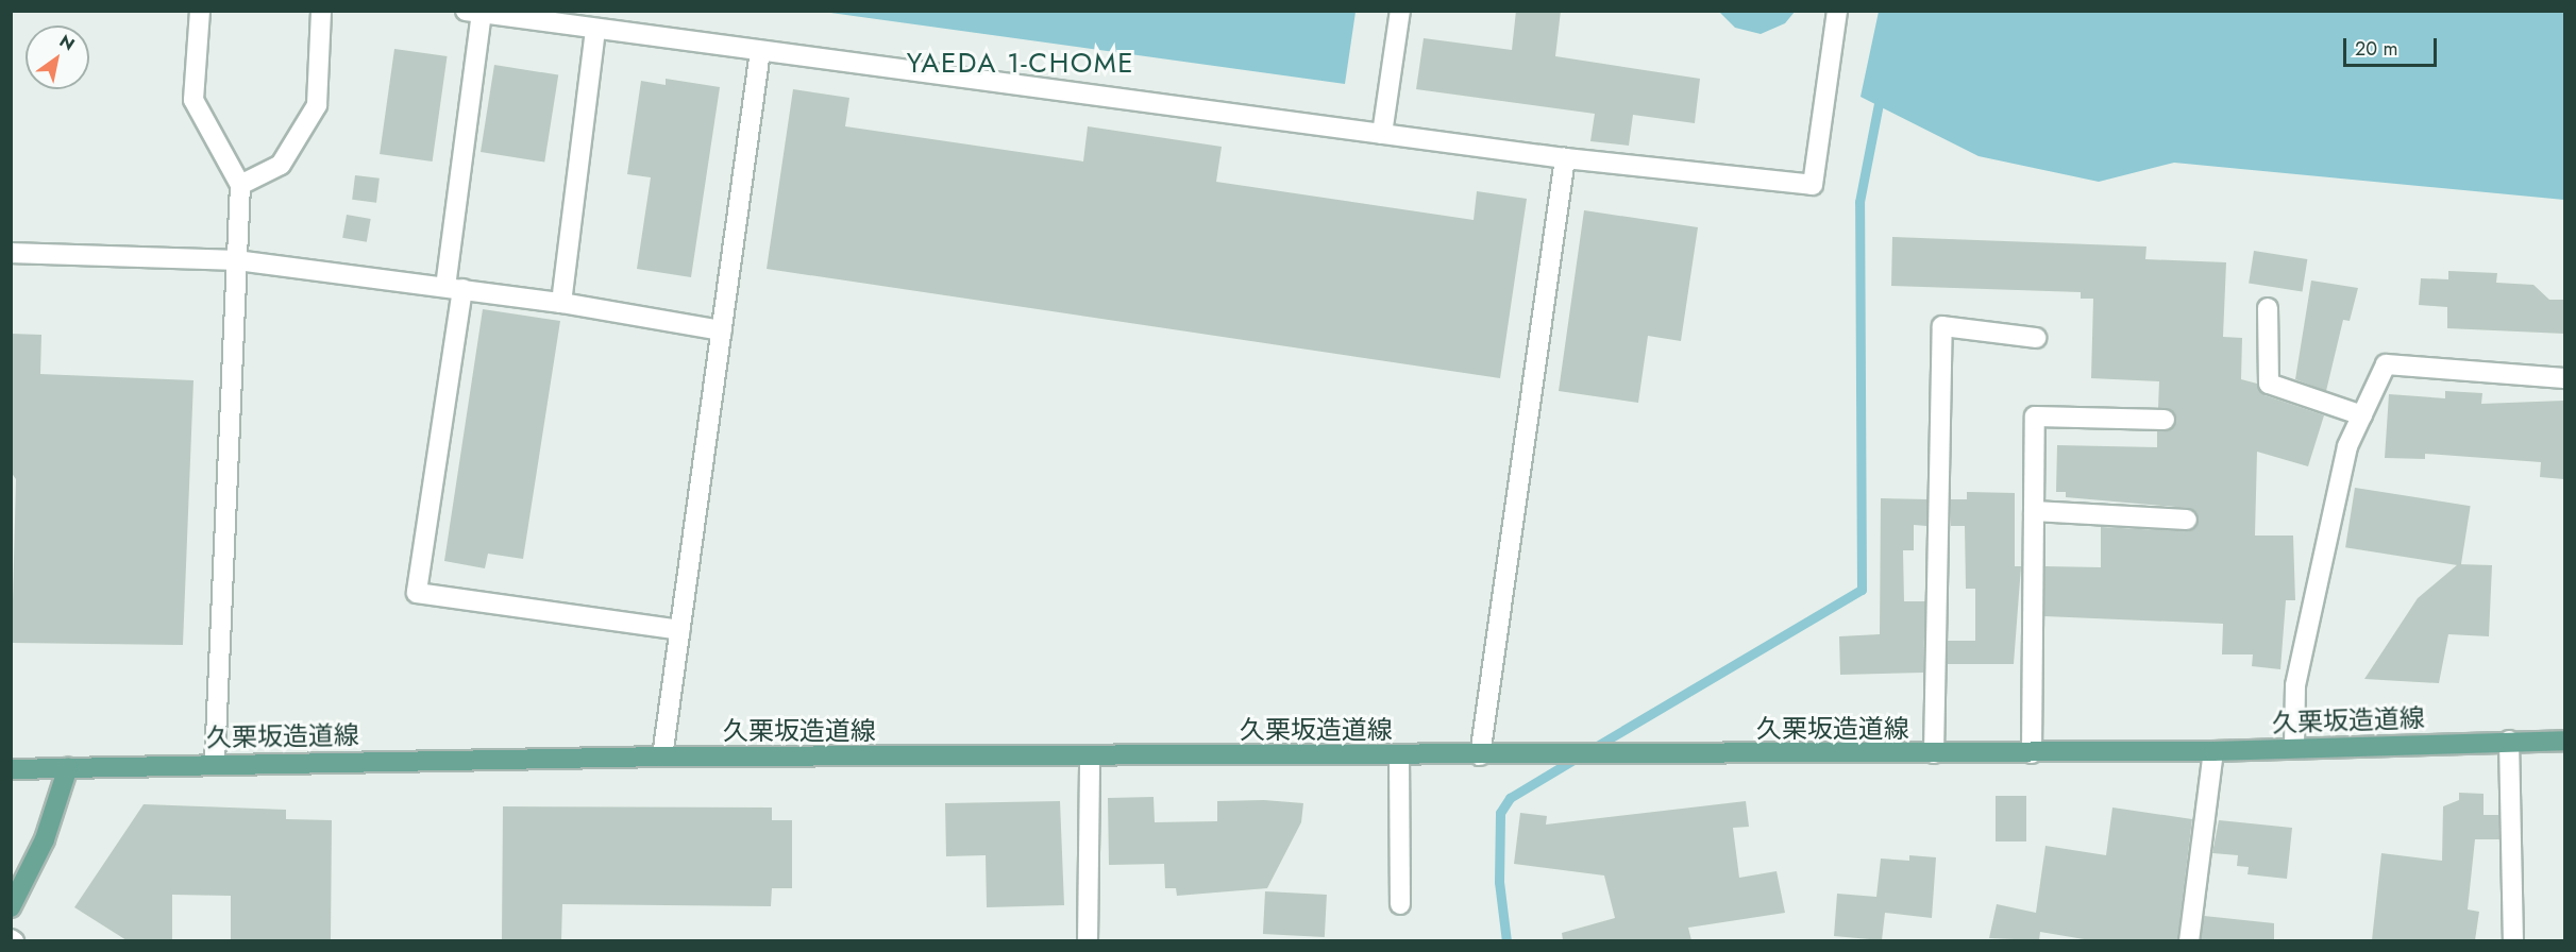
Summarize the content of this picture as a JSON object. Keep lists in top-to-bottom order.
{
  "streets": {
    "main road": ["久栗坂造道線"]
  },
  "districts": ["YAEDA 1-CHOME"],
  "scale_bar": "20 m",
  "north": "top right"
}
